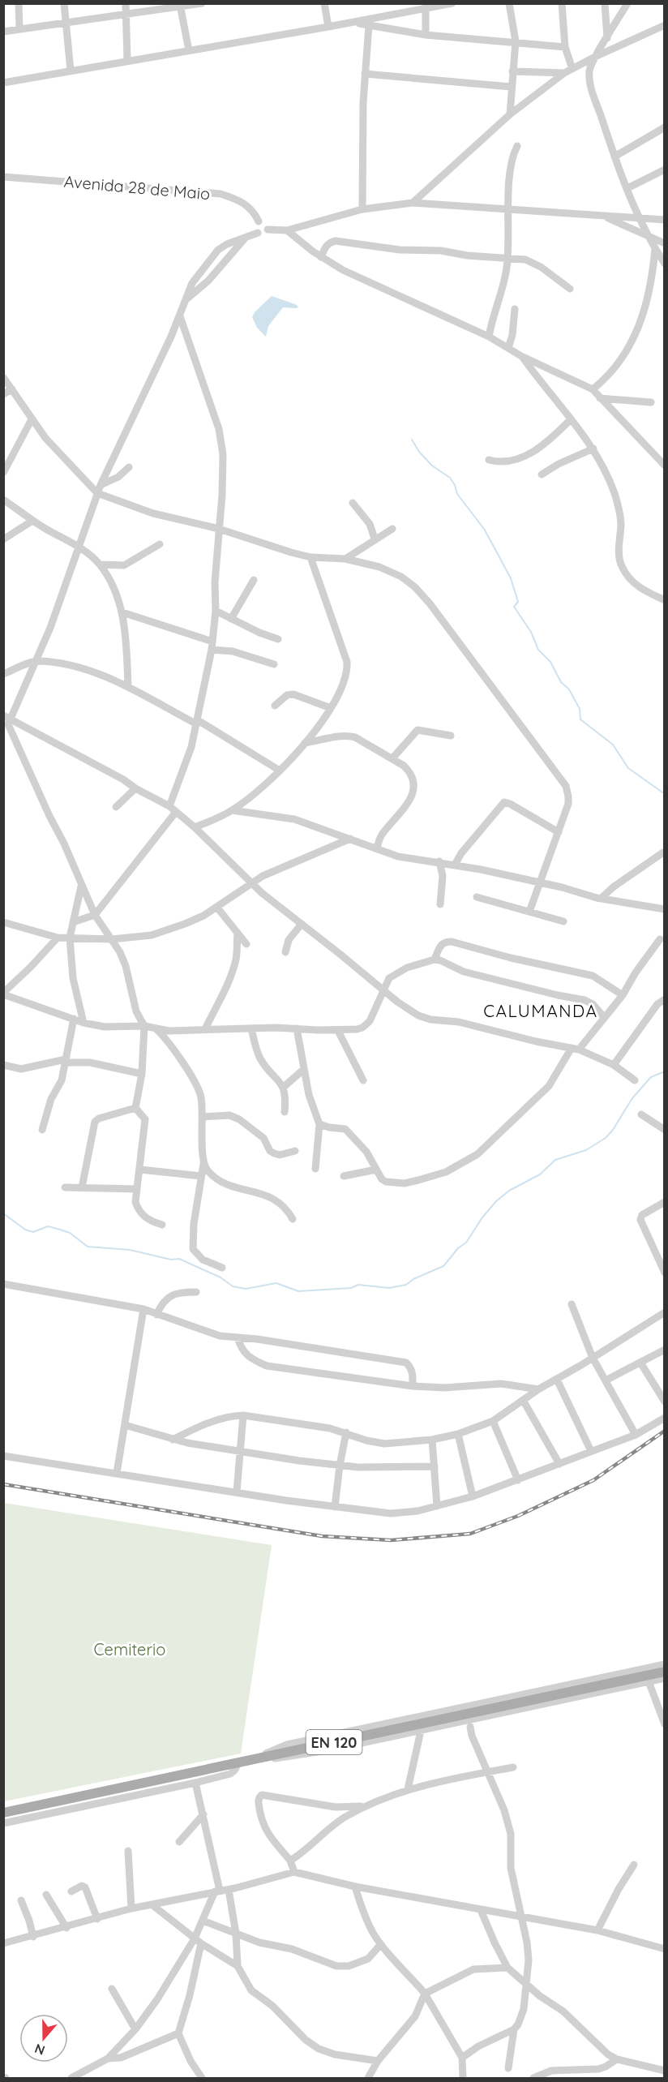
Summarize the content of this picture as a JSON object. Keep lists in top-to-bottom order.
{
  "streets": {
    "main road": ["EN 120"],
    "street": ["Avenida 28 de Maio"]
  },
  "districts": ["CALUMANDA"],
  "parks": ["Cemiterio"],
  "north": "bottom"
}
